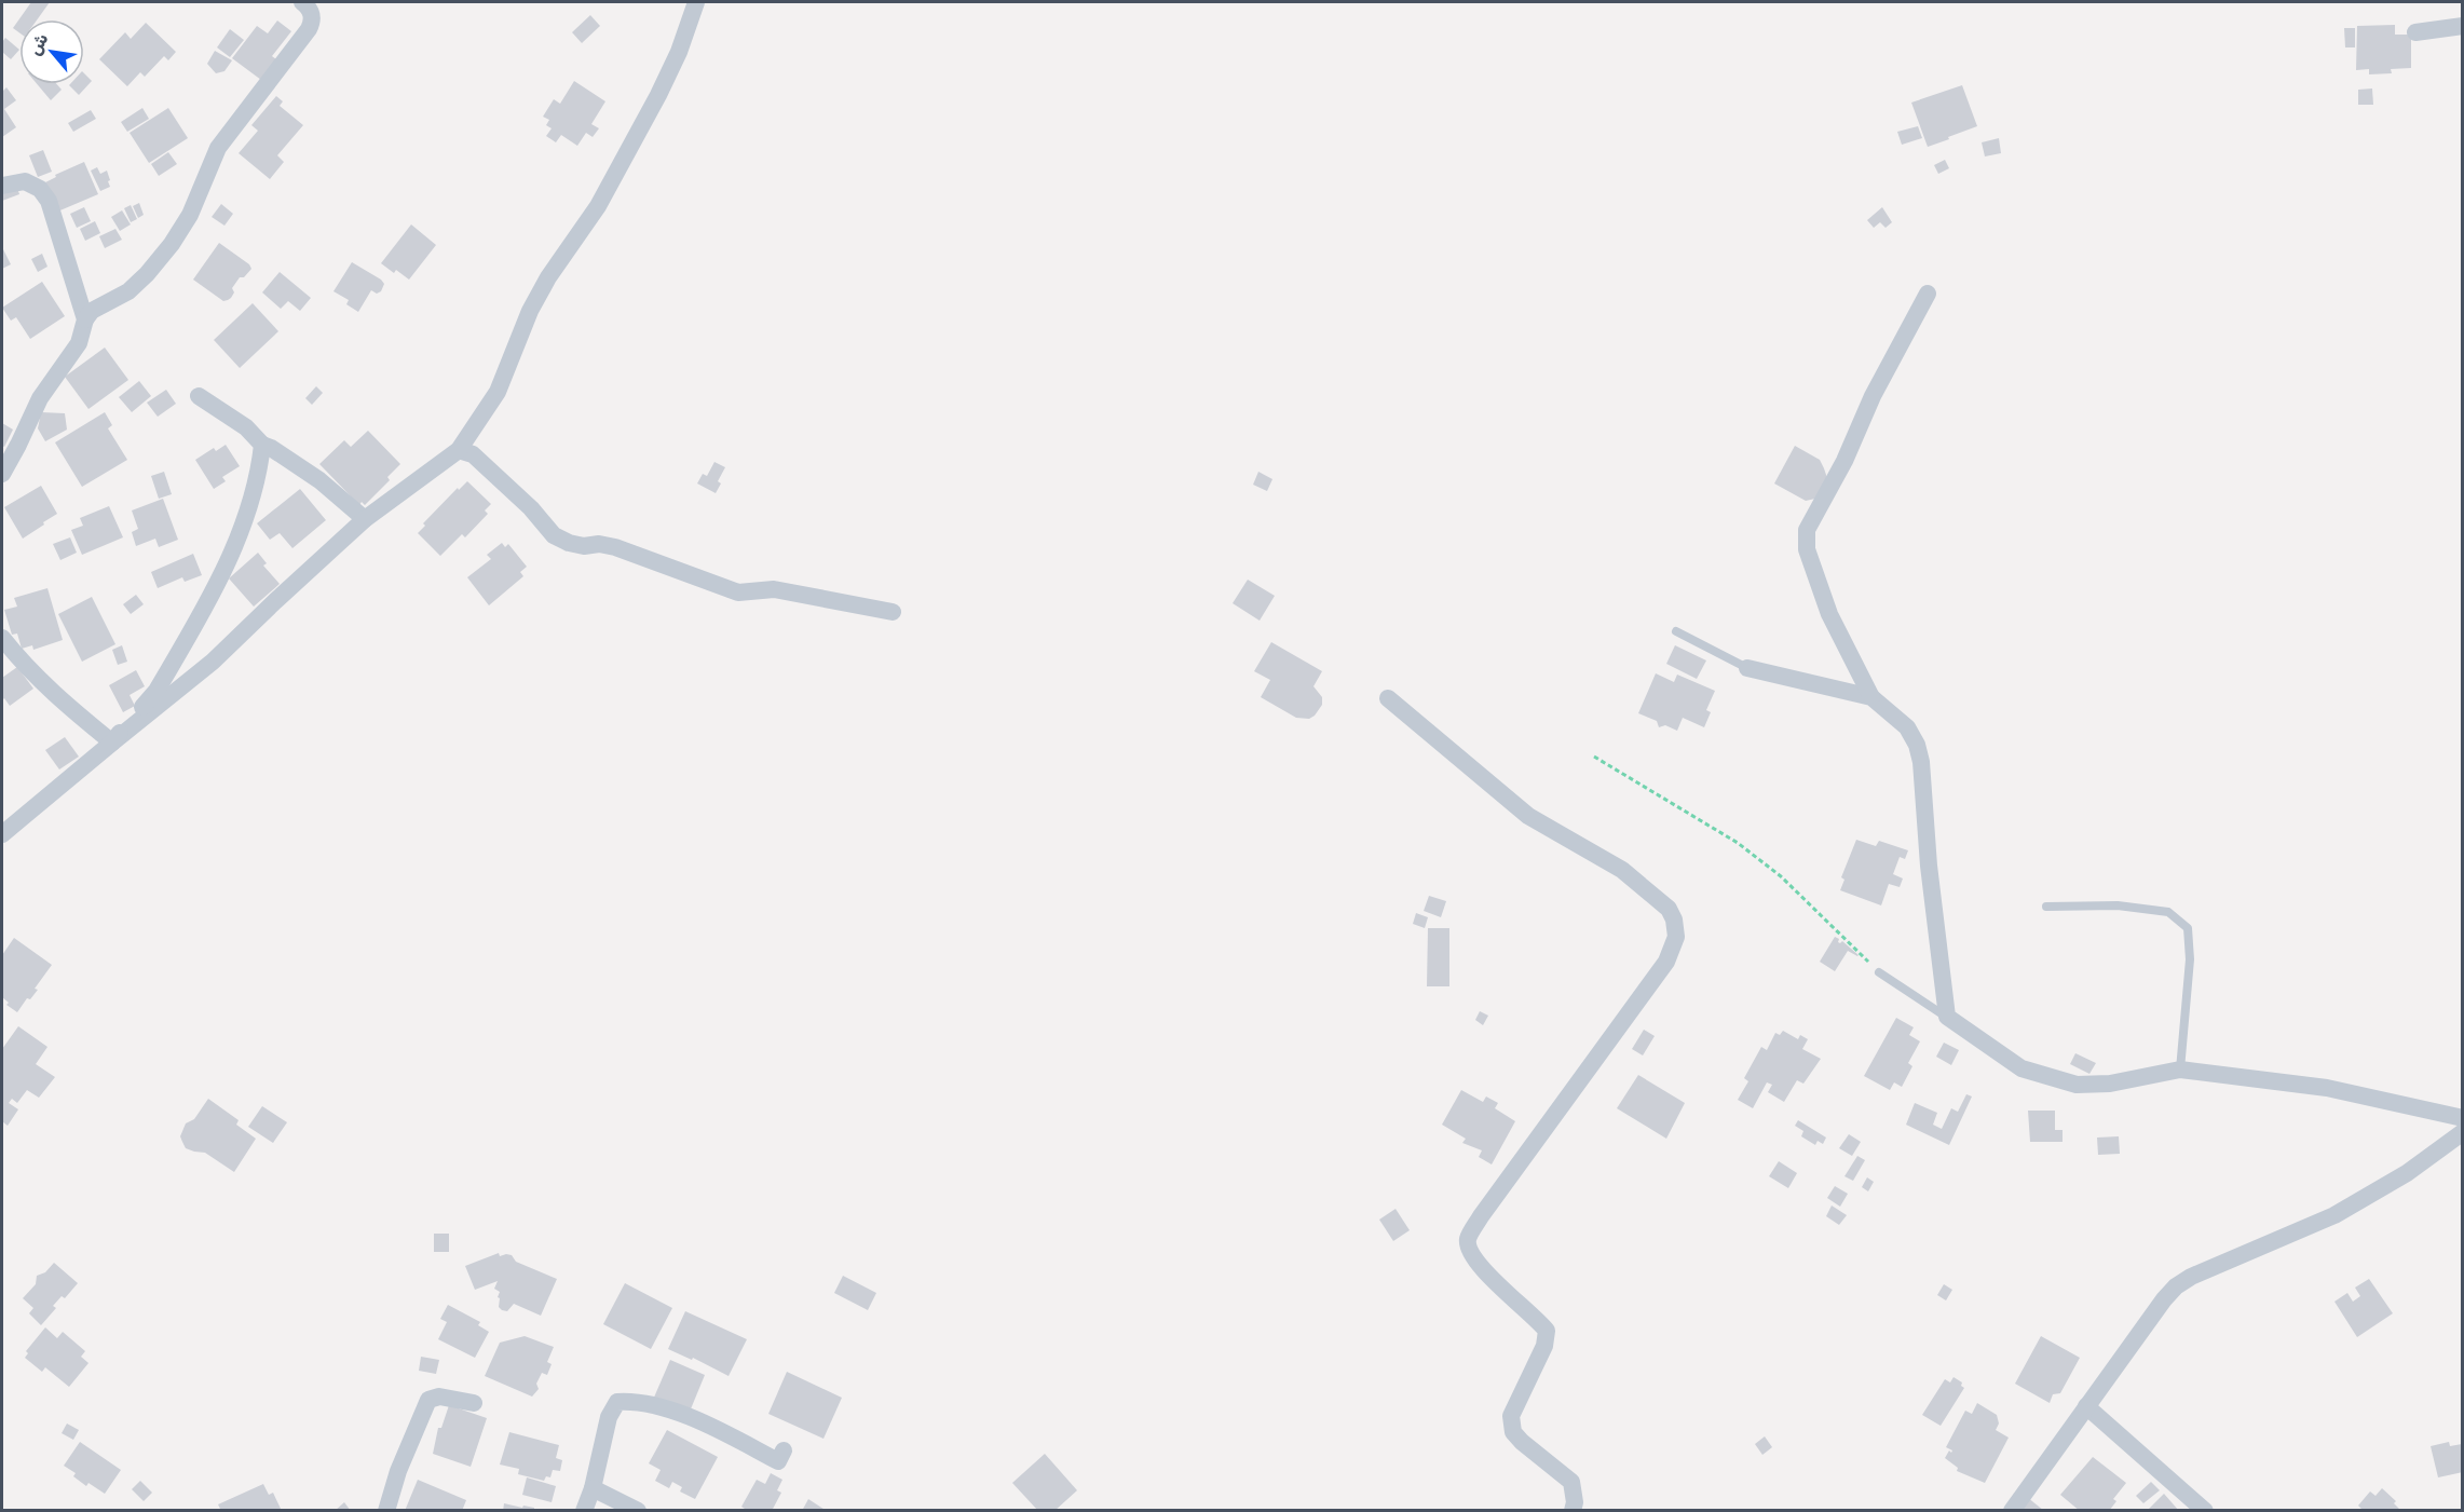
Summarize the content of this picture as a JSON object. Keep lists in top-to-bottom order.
{
  "north": "top left"
}
